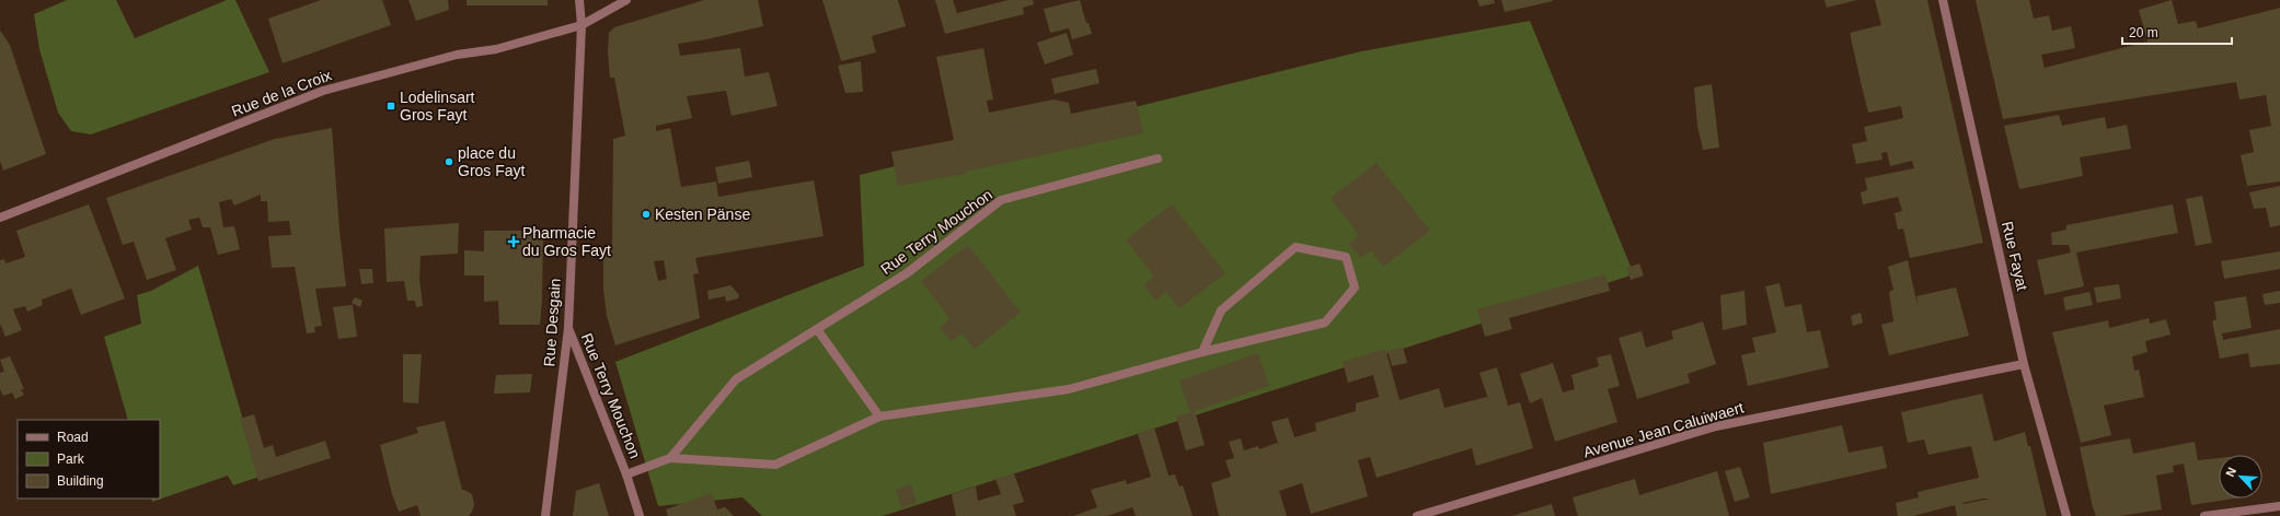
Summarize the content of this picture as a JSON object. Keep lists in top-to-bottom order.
{
  "streets": {
    "street": [
      "Rue de la Croix",
      "Rue Terry Mouchon",
      "Rue Fayat",
      "Rue Desgain",
      "Avenue Jean Caluiwaert"
    ]
  },
  "crossings": [
    ["Rue de la Croix", "Rue Desgain"],
    ["Rue Terry Mouchon", "Rue Desgain"],
    ["Rue Fayat", "Avenue Jean Caluiwaert"]
  ],
  "places": {
    "transit": ["Lodelinsart Gros Fayt"],
    "other": ["place du Gros Fayt", "Kesten Pänse"],
    "health": ["Pharmacie du Gros Fayt"]
  },
  "legend": ["Road", "Park", "Building"],
  "scale_bar": "20 m",
  "north": "top left"
}
